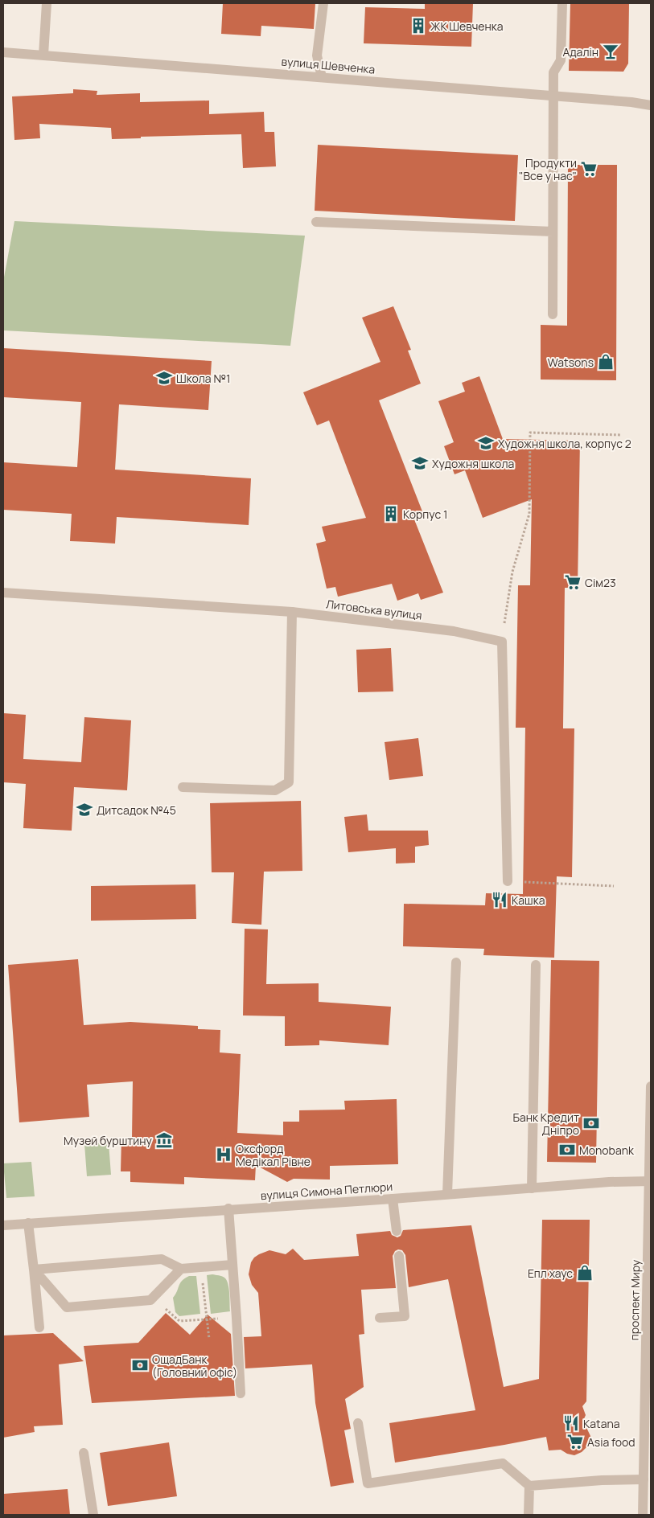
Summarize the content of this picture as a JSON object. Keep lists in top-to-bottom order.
{
  "streets": {
    "street": [
      "вулиця Шевченка",
      "Литовська вулиця",
      "вулиця Симона Петлюри",
      "проспект Миру"
    ]
  },
  "crossings": [
    ["вулиця Симона Петлюри", "проспект Миру"]
  ],
  "places": {
    "building": ["ЖК Шевченка", "Корпус 1"],
    "bar": ["Адалін"],
    "supermarket": ["Продукти \"Все у нас\"", "Сім23", "Asia food"],
    "shop": ["Watsons", "Епл хаус"],
    "school or university": [
      "Школа №1",
      "Художня школа, корпус 2",
      "Художня школа",
      "Дитсадок №45"
    ],
    "restaurant": ["Кашка", "Katana"],
    "bank": ["Банк Кредит Дніпро", "Monobank", "ОщадБанк (Головний офіс)"],
    "museum": ["Музей бурштину"],
    "hospital": ["Оксфорд Медікал Рівне"]
  }
}
